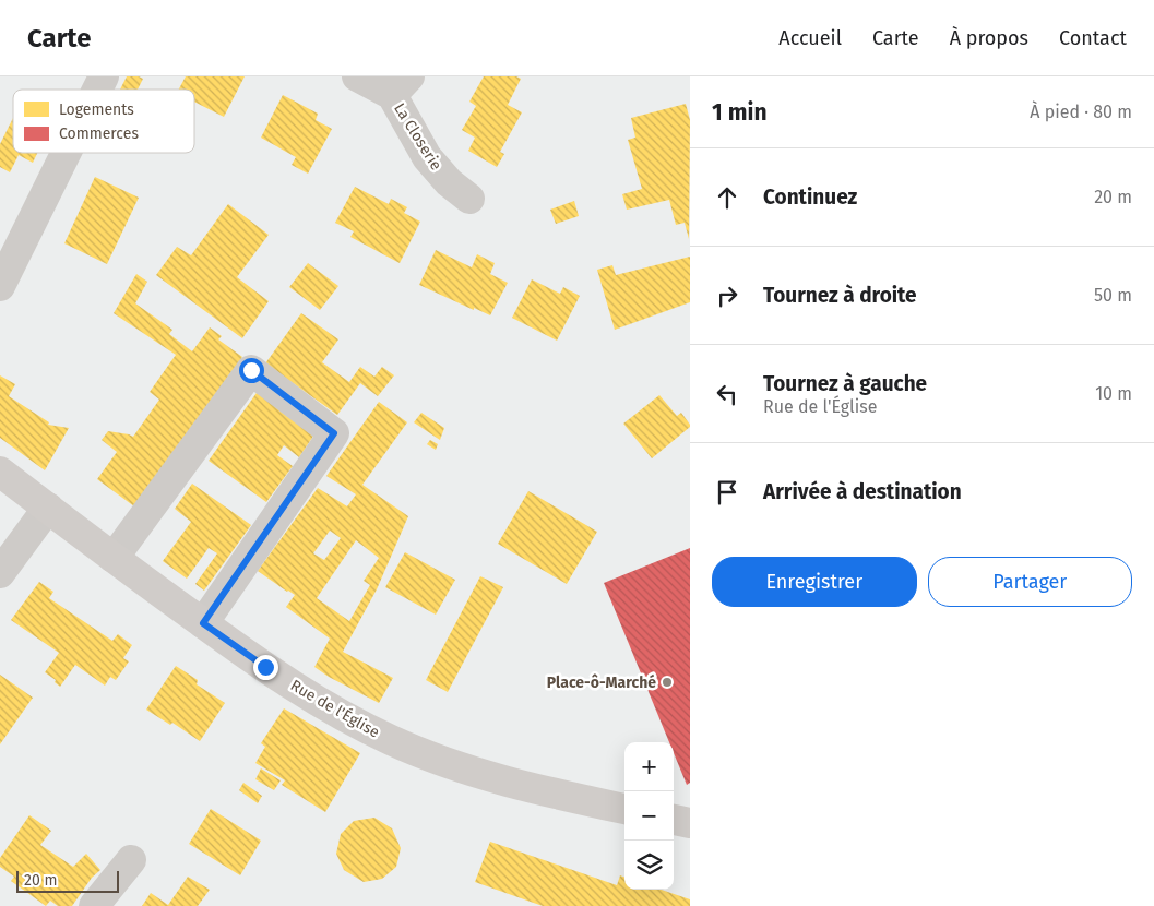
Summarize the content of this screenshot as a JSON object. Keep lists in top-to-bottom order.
{
  "streets": {
    "street": ["La Closerie", "Rue de l'Église"]
  },
  "places": ["Place-ô-Marché"],
  "legend": ["Logements", "Commerces"],
  "scale_bar": "20 m",
  "page": {
    "header": "Carte",
    "nav": [
      "Accueil",
      "Carte",
      "À propos",
      "Contact"
    ],
    "heading": ["1 min", "À pied · 80 m"],
    "list": [
      ["Continuez", "20 m"],
      ["Tournez à droite", "50 m"],
      ["Tournez à gauche", "Rue de l'Église", "10 m"],
      "Arrivée à destination"
    ],
    "buttons": ["Enregistrer", "Partager"],
    "map_buttons": ["+", "−"],
    "scale": "20 m"
  }
}
